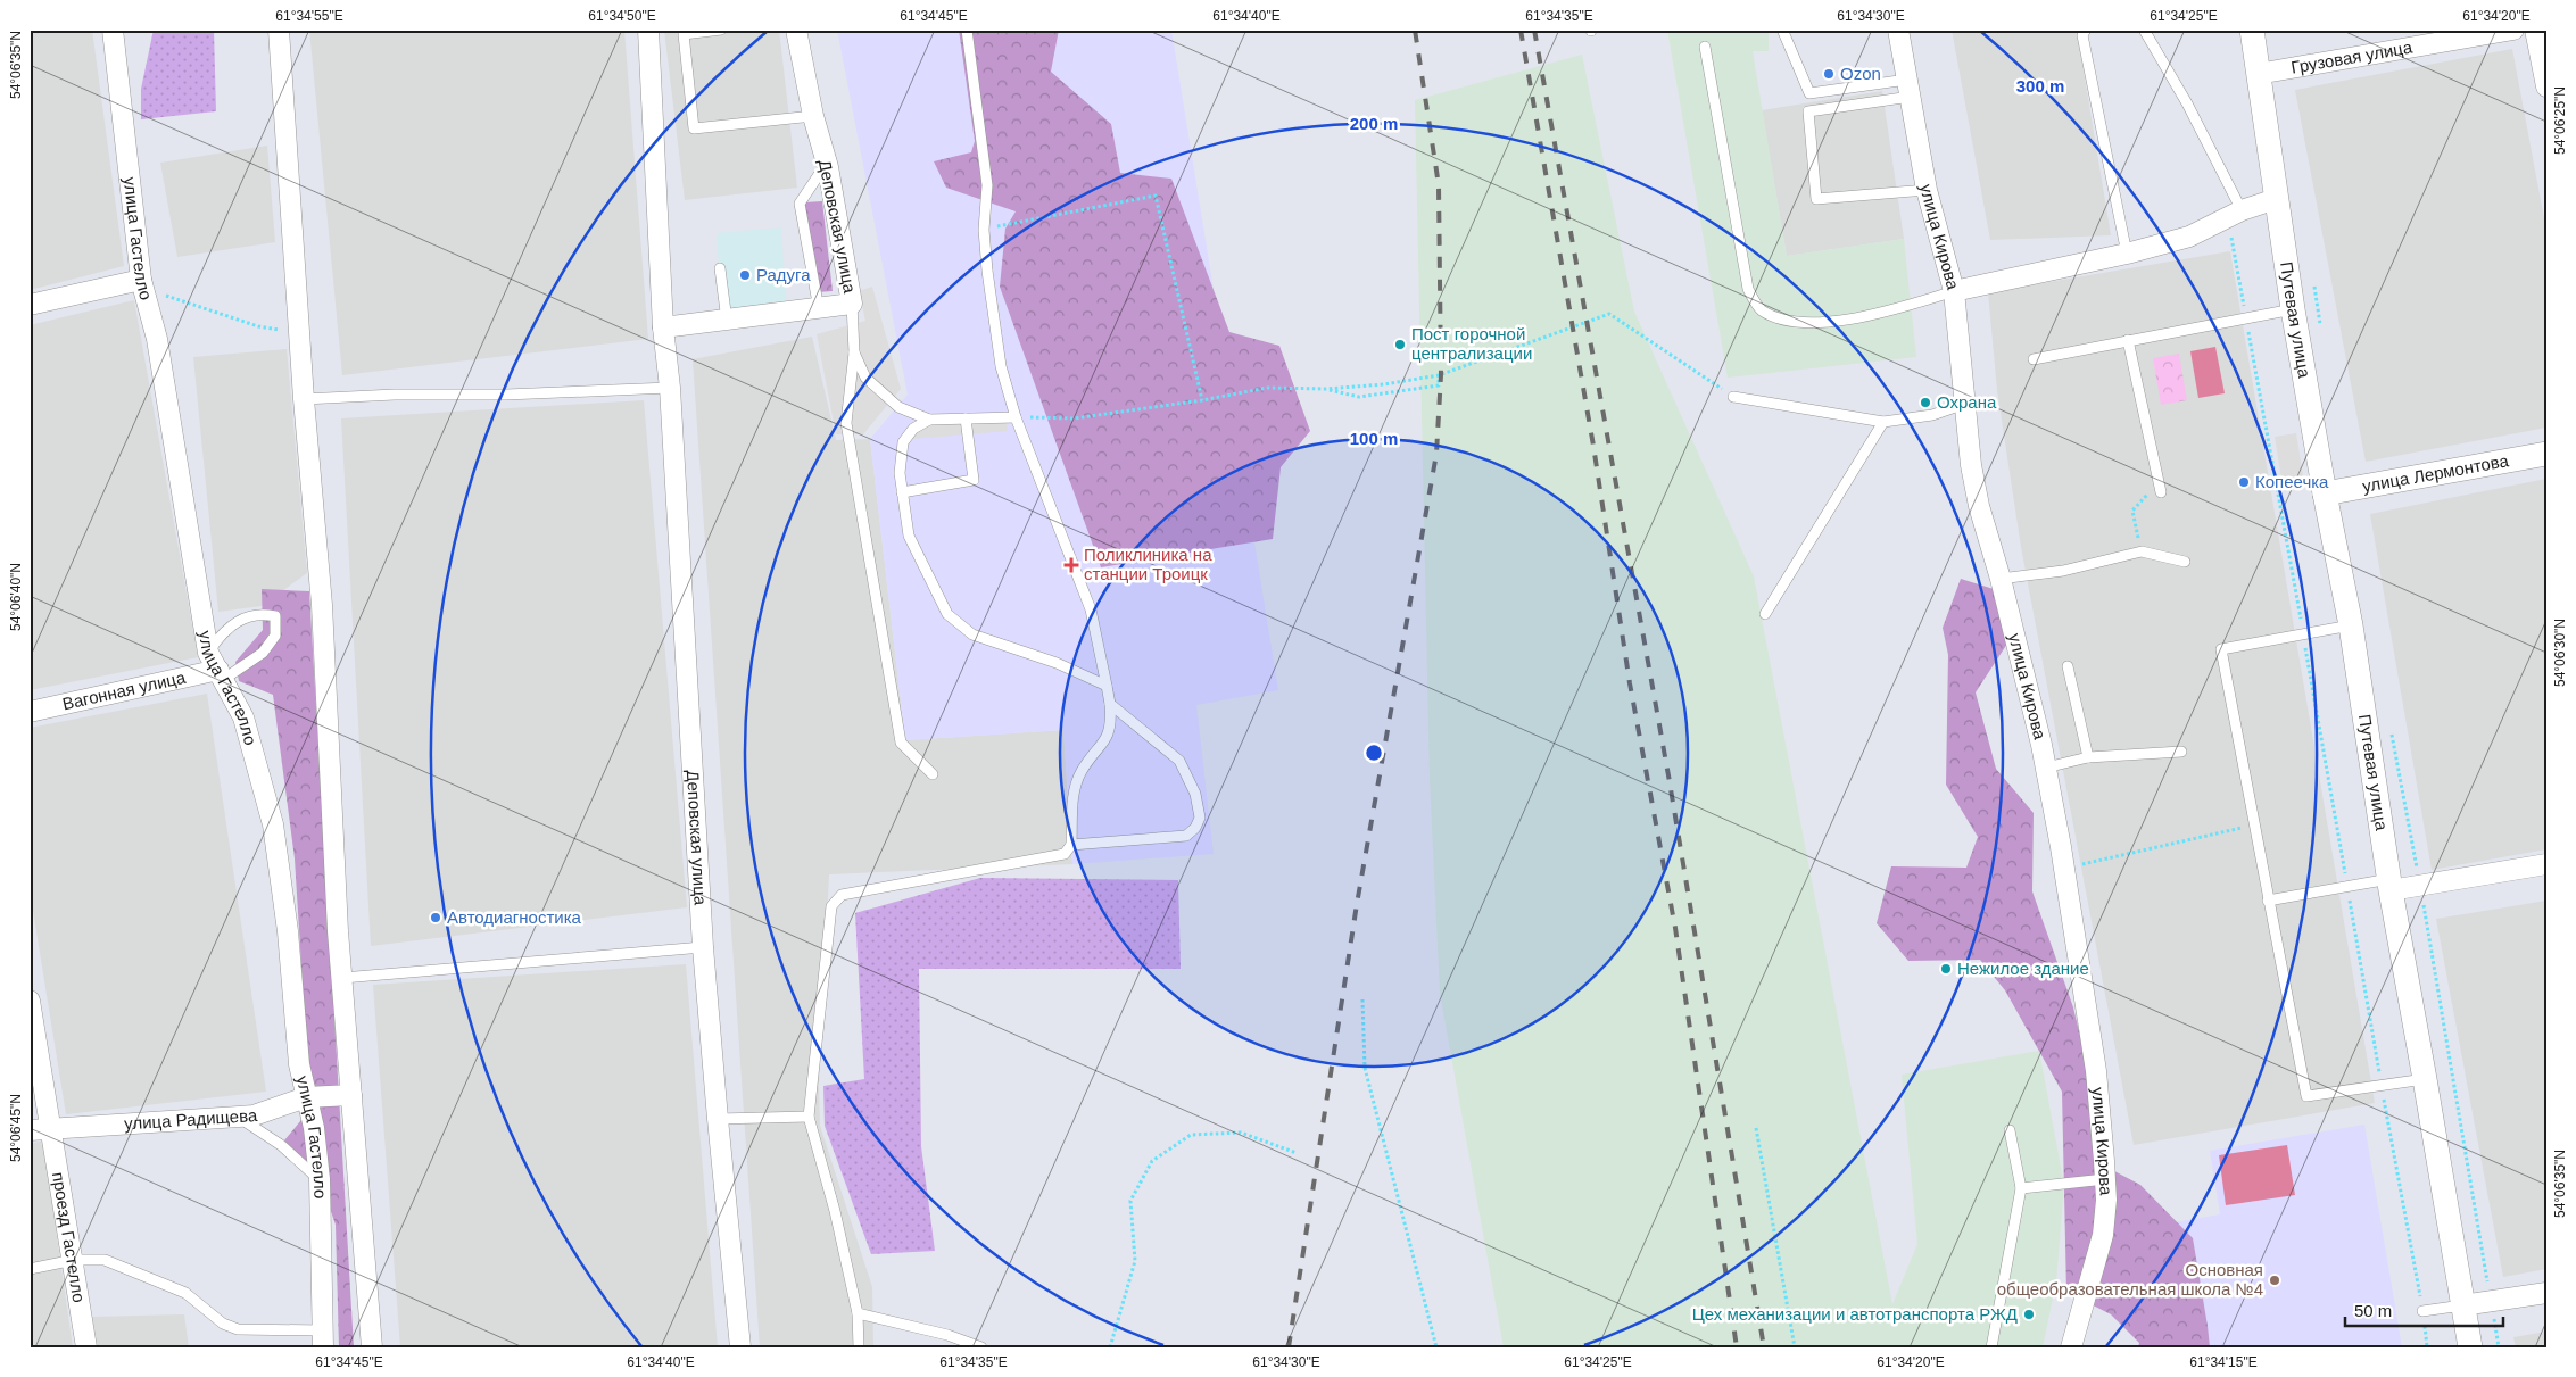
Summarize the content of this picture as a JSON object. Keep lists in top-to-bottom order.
{
  "streets": {
    "street": [
      "Грузовая улица",
      "Деповская улица",
      "улица Кирова",
      "улица Гастелло",
      "Путевая улица",
      "улица Лермонтова",
      "Вагонная улица",
      "улица Радищева",
      "проезд Гастелло"
    ]
  },
  "crossings": [
    ["Грузовая улица", "Путевая улица"],
    ["улица Гастелло", "Вагонная улица"],
    ["улица Гастелло", "улица Радищева"],
    ["Путевая улица", "улица Лермонтова"],
    ["улица Радищева", "проезд Гастелло"]
  ],
  "places": {
    "other": [
      "Ozon",
      "Радуга",
      "Пост горочной централизации",
      "Охрана",
      "Копеечка",
      "Автодиагностика",
      "Нежилое здание",
      "Основная общеобразовательная школа №4",
      "Цех механизации и автотранспорта РЖД"
    ],
    "health": ["Поликлиника на станции Троицк"]
  },
  "scale_bar": "50 m",
  "coordinates": [
    "61°34'55\"E",
    "61°34'50\"E",
    "61°34'45\"E",
    "61°34'40\"E",
    "61°34'35\"E",
    "61°34'30\"E",
    "61°34'25\"E",
    "61°34'20\"E",
    "54°06'35\"N",
    "54°06'25\"N",
    "54°06'40\"N",
    "54°06'30\"N",
    "54°06'45\"N",
    "61°34'15\"E"
  ],
  "rings": ["300 m", "200 m", "100 m"]
}
